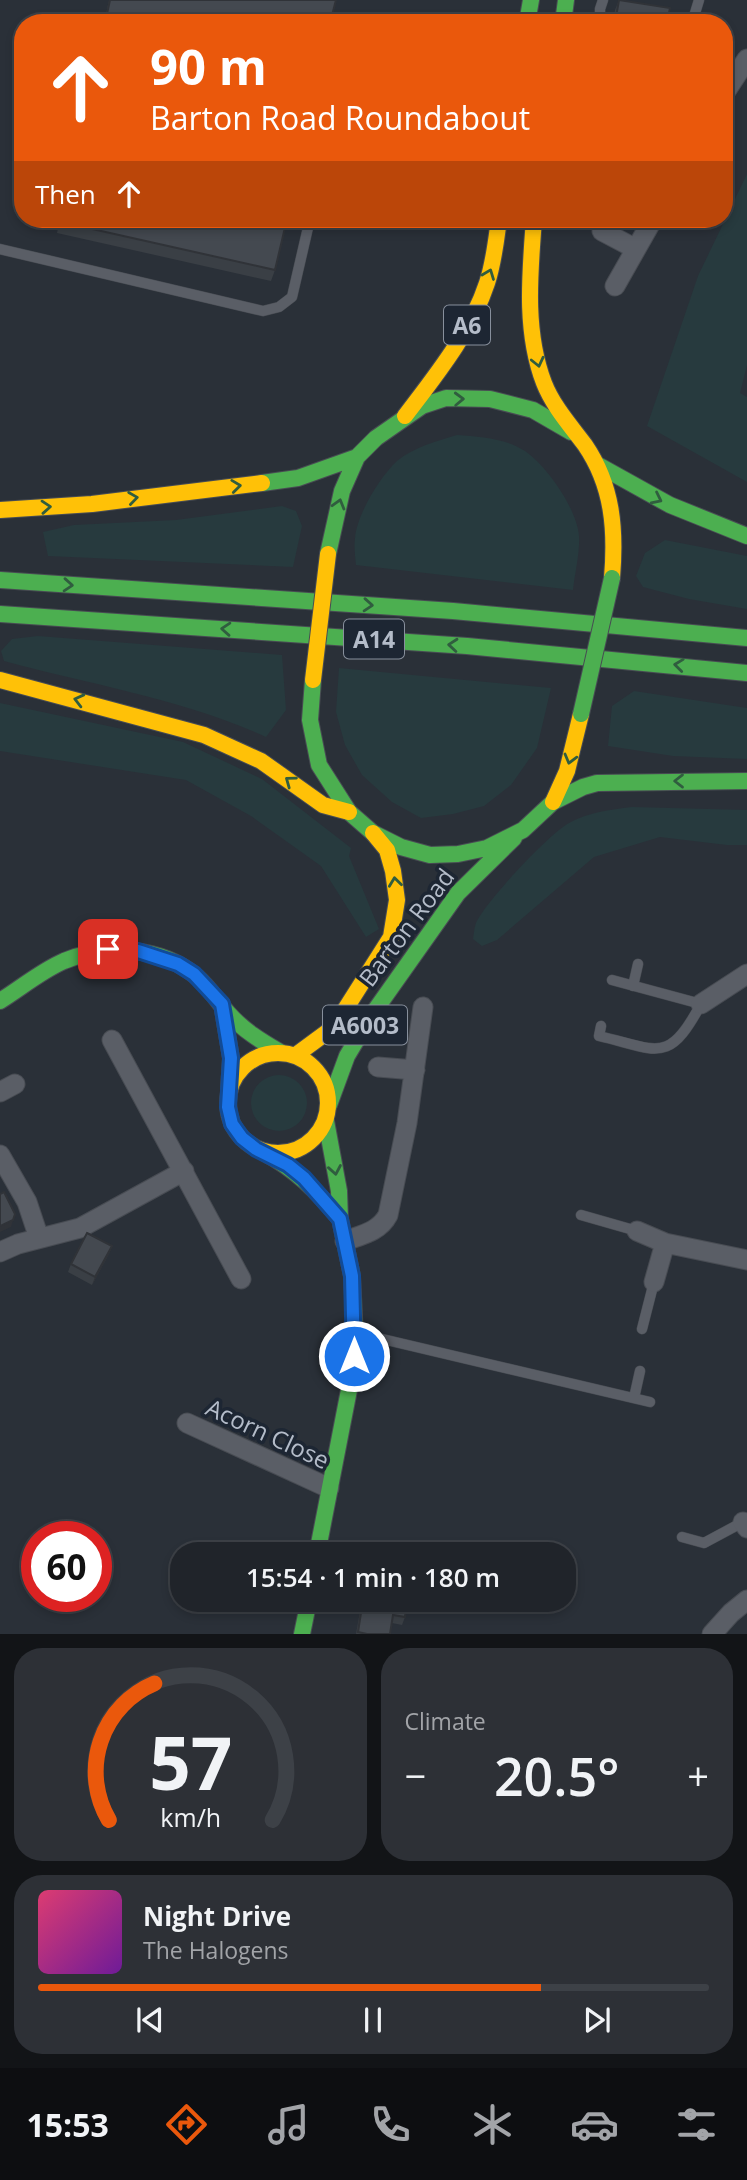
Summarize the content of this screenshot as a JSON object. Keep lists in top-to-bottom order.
{
  "streets": {
    "main road": [
      "A6",
      "A14",
      "Barton Road",
      "A6003"
    ],
    "street": ["Acorn Close"]
  },
  "crossings": [
    ["Barton Road", "Acorn Close"]
  ],
  "page": {
    "turn": ["90 m", "Barton Road Roundabout"],
    "then": "Then",
    "limit": "60",
    "trip": "15:54 · 1 min · 180 m",
    "tile": "Climate",
    "heat": ["−", "20.5°", "+"],
    "song": ["Night Drive", "The Halogens"],
    "tabs": "15:53",
    "gauge": ["57", "km/h"]
  }
}
